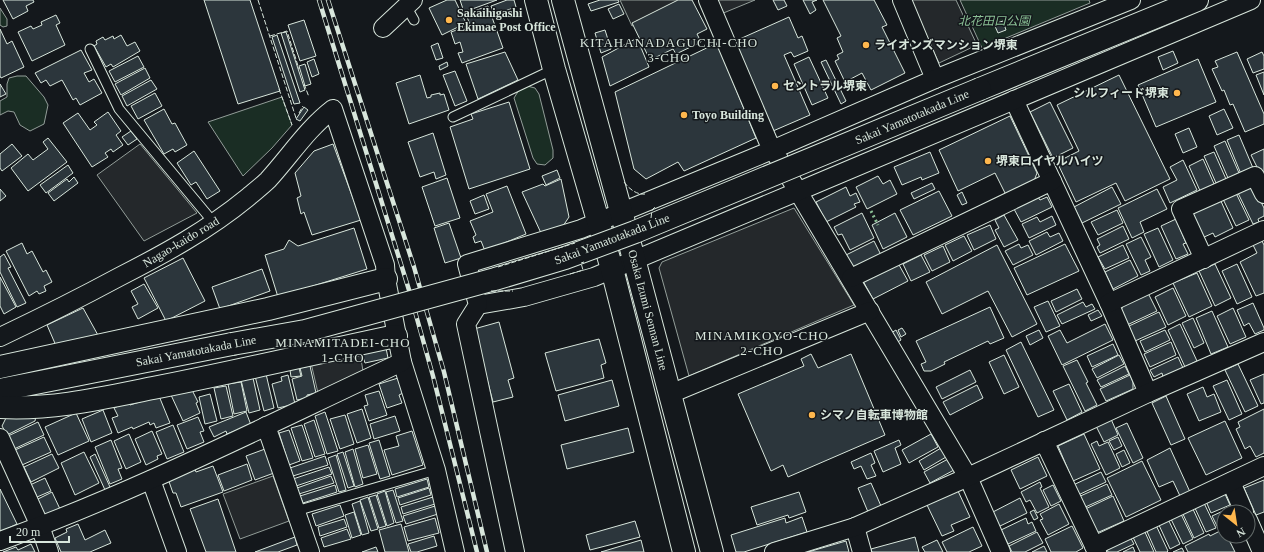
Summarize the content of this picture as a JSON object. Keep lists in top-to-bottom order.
{
  "streets": {
    "main road": ["Sakai Yamatotakada Line", "Osaka Izumi Sennan Line"],
    "street": ["Nagao-kaido road"]
  },
  "districts": ["KITAHANADAGUCHI-CHO 3-CHO", "MINAMIKOYO-CHO 2-CHO", "MINAMITADEI-CHO 1-CHO"],
  "parks": ["北花田口公園"],
  "places": [
    "Sakaihigashi Ekimae Post Office",
    "ライオンズマンション堺東",
    "セントラル堺東",
    "シルフィード堺東",
    "Toyo Building",
    "堺東ロイヤルハイツ",
    "シマノ自転車博物館"
  ],
  "scale_bar": "20 m",
  "north": "bottom right"
}
